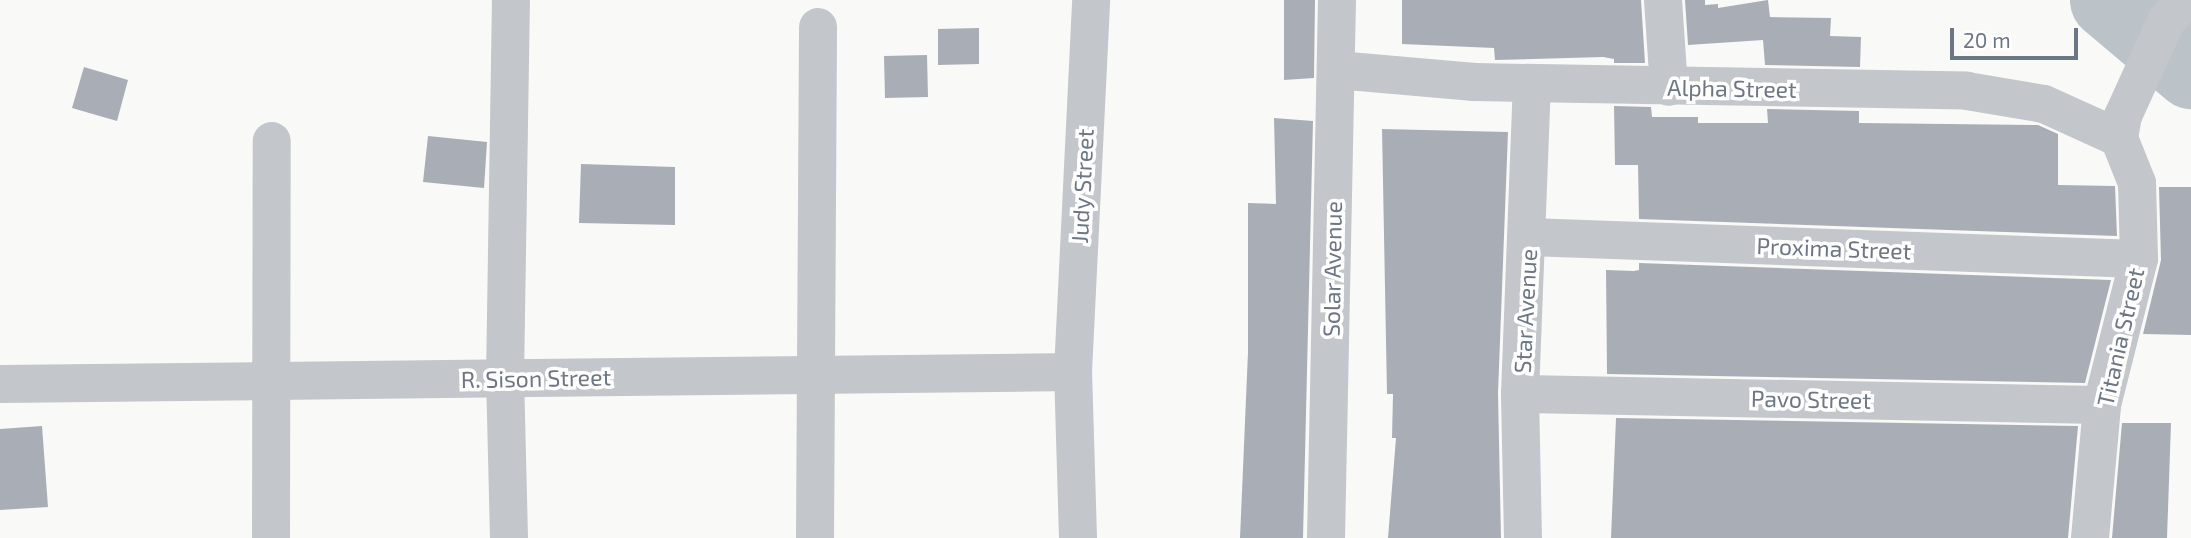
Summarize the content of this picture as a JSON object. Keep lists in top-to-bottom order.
{
  "streets": {
    "street": [
      "Alpha Street",
      "Judy Street",
      "Proxima Street",
      "Solar Avenue",
      "Star Avenue",
      "Titania Street",
      "R. Sison Street",
      "Pavo Street"
    ]
  },
  "crossings": [
    ["Alpha Street", "Solar Avenue"],
    ["Alpha Street", "Star Avenue"],
    ["Alpha Street", "Titania Street"],
    ["Judy Street", "R. Sison Street"],
    ["Proxima Street", "Star Avenue"],
    ["Proxima Street", "Titania Street"],
    ["Star Avenue", "Pavo Street"],
    ["Titania Street", "Pavo Street"]
  ],
  "scale_bar": "20 m"
}
